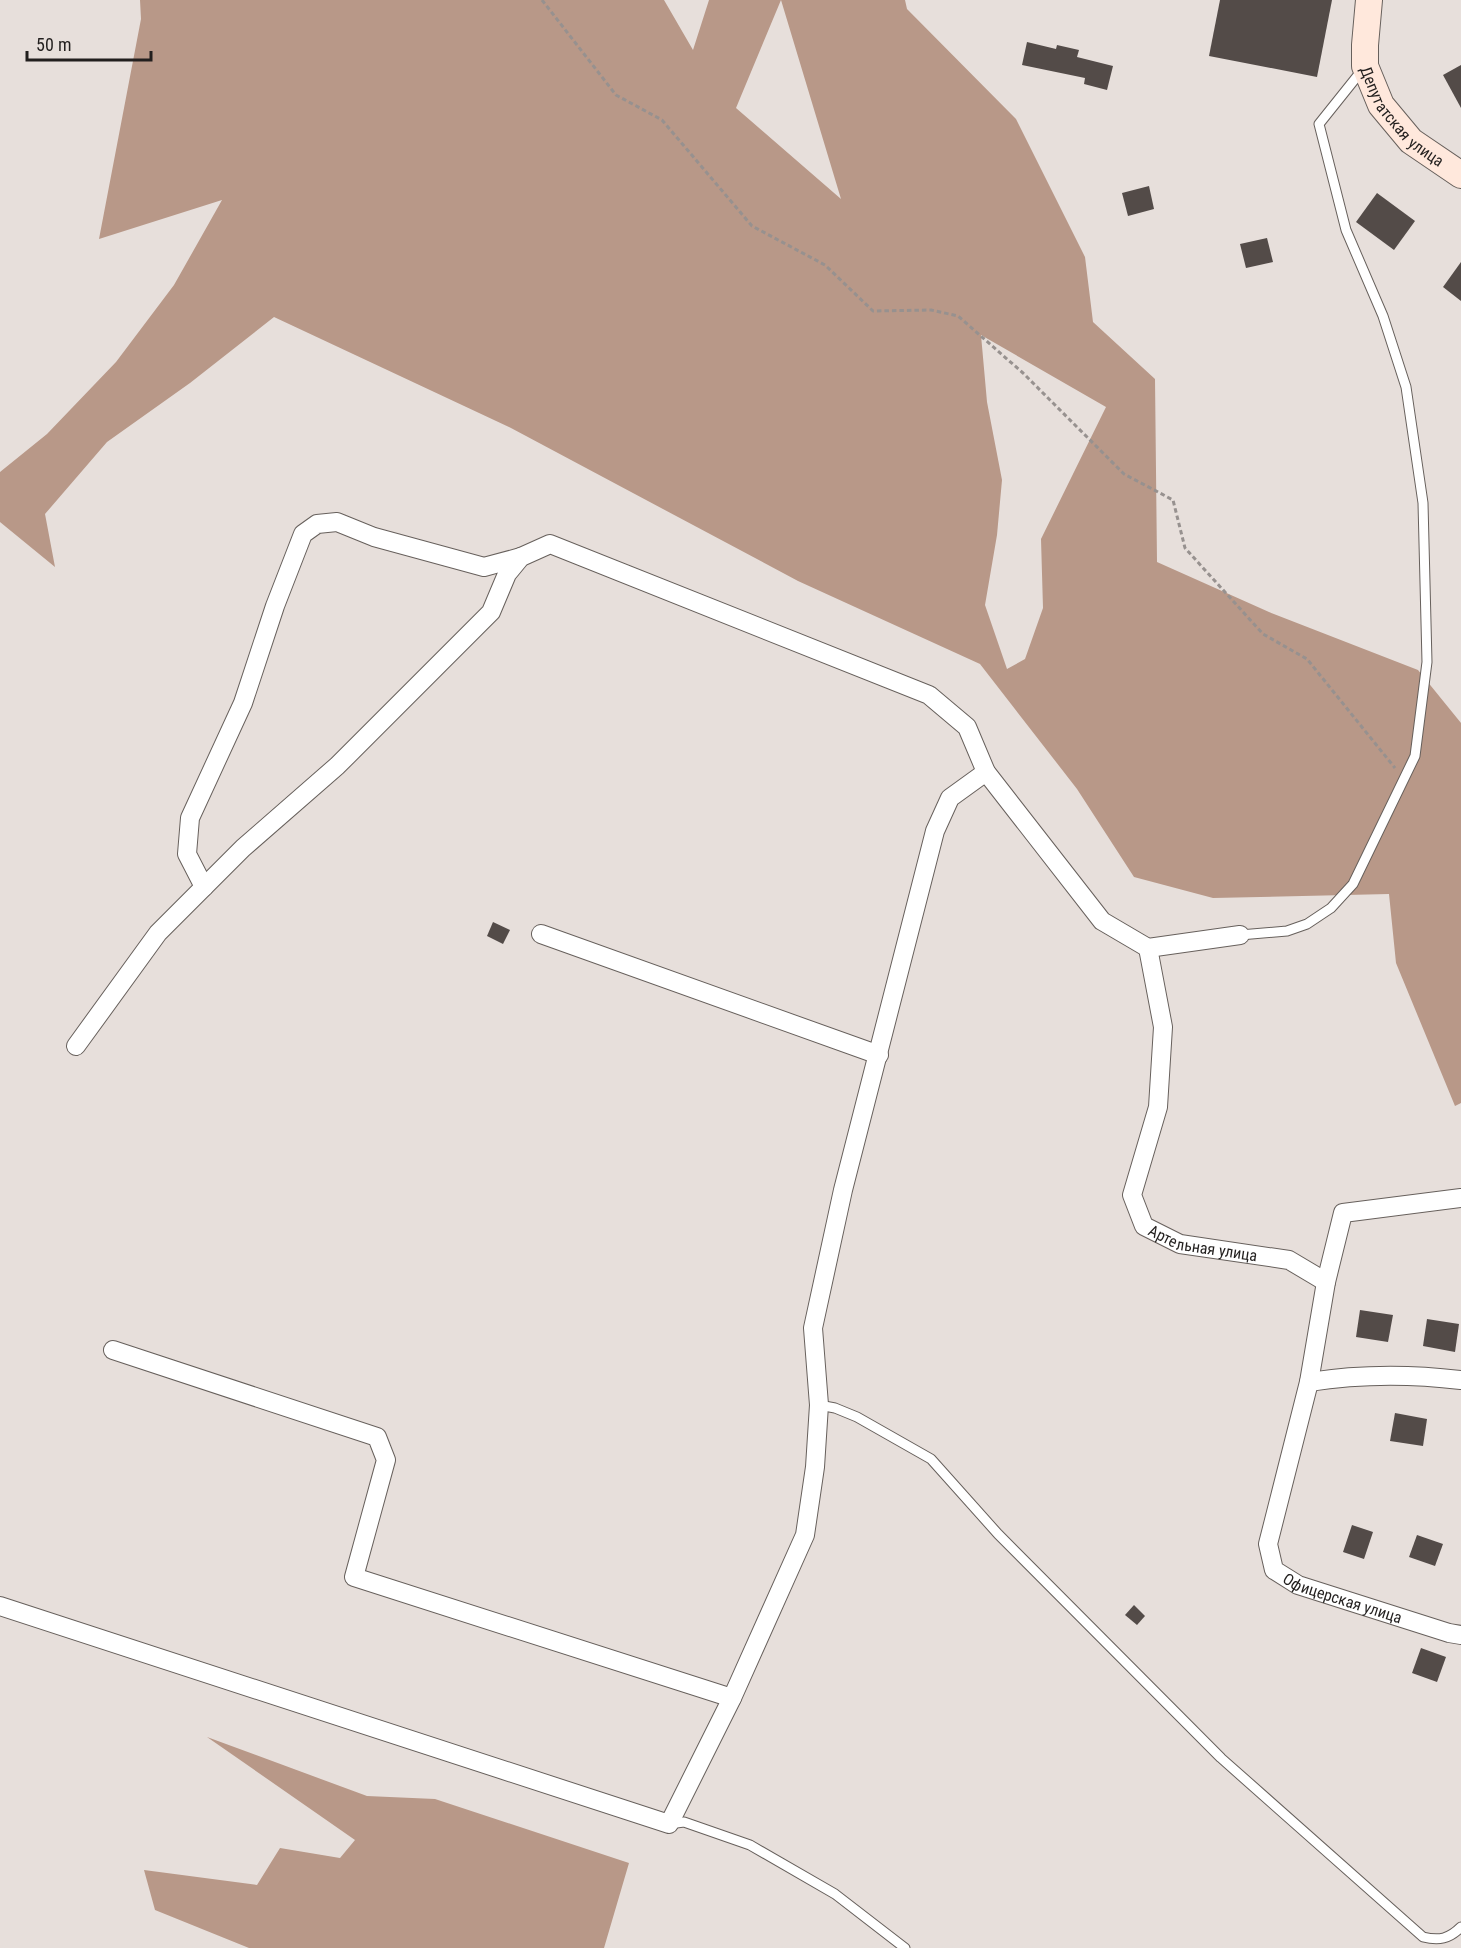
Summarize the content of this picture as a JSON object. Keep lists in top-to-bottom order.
{
  "streets": {
    "street": ["Депутатская улица", "Артельная улица", "Офицерская улица"]
  },
  "crossings": [
    ["Артельная улица", "Офицерская улица"]
  ],
  "scale_bar": "50 m"
}
